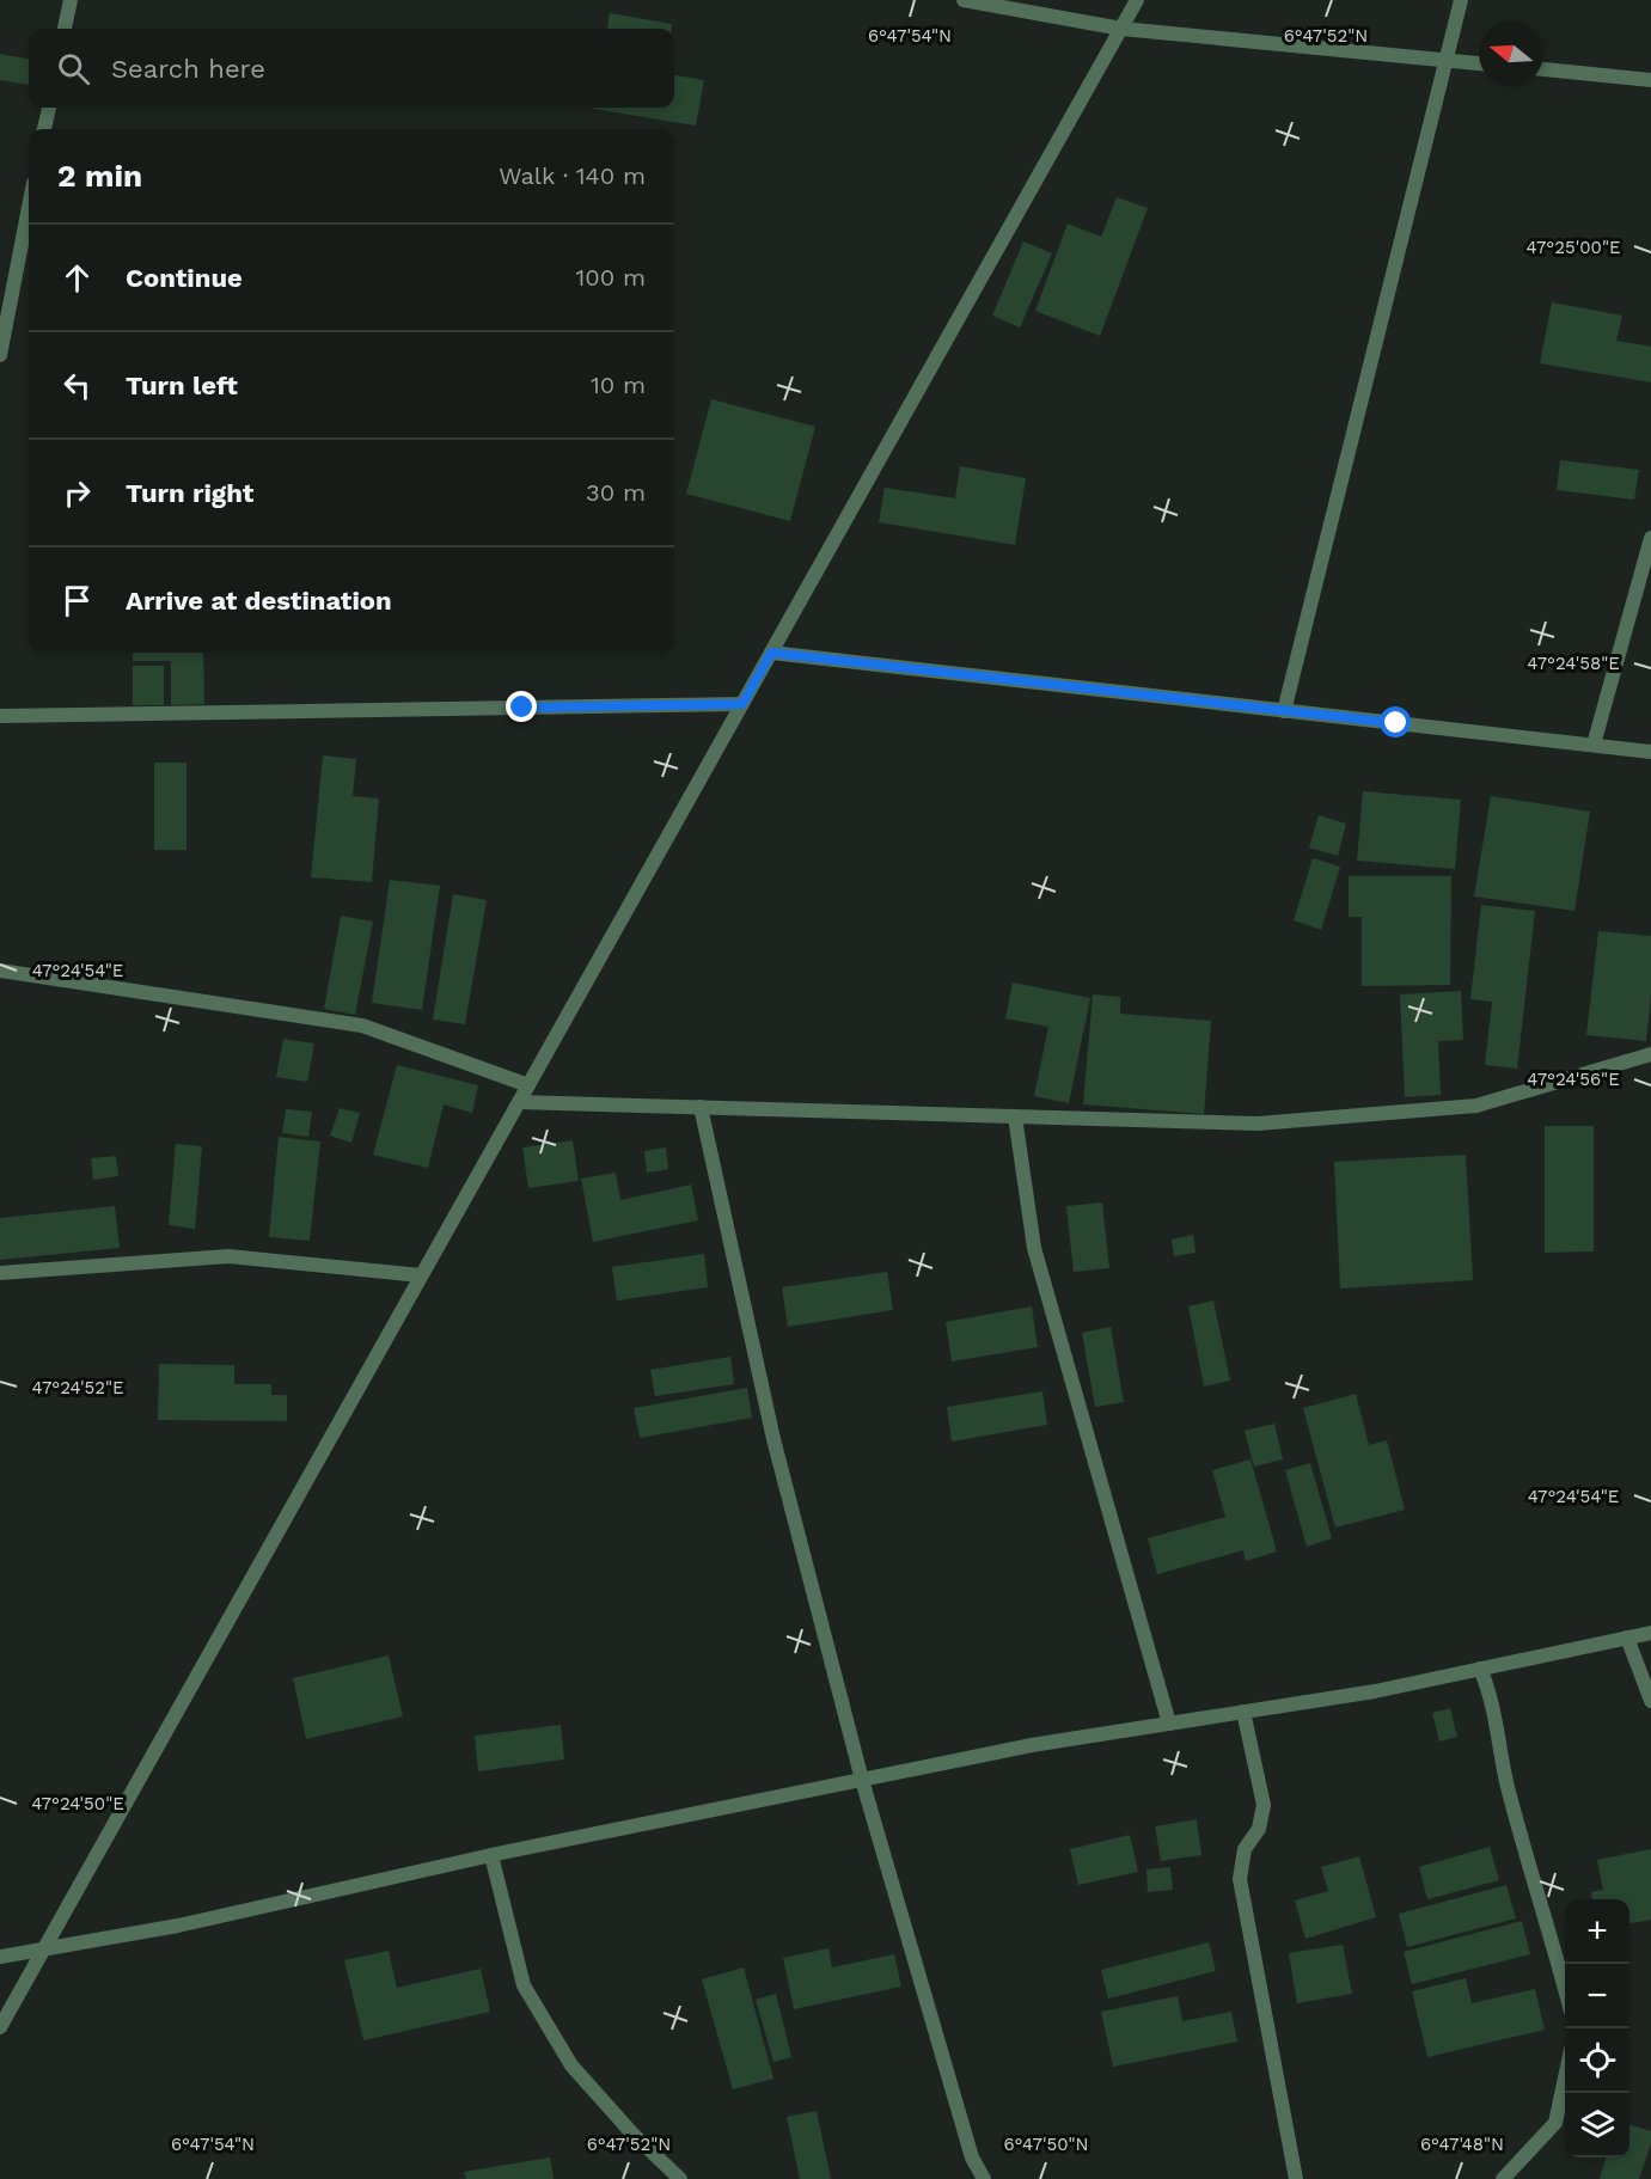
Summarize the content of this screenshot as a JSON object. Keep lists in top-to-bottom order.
{
  "north": "left",
  "page": {
    "search": "Search here",
    "heading": ["2 min", "Walk · 140 m"],
    "list": [
      ["Continue", "100 m"],
      ["Turn left", "10 m"],
      ["Turn right", "30 m"],
      "Arrive at destination"
    ],
    "map_buttons": ["+", "−"]
  },
  "coordinates": [
    "6°47'54\"N",
    "6°47'52\"N",
    "47°25'00\"E",
    "47°24'58\"E",
    "47°24'54\"E",
    "47°24'56\"E",
    "47°24'52\"E",
    "47°24'50\"E",
    "6°47'50\"N",
    "6°47'48\"N"
  ]
}
